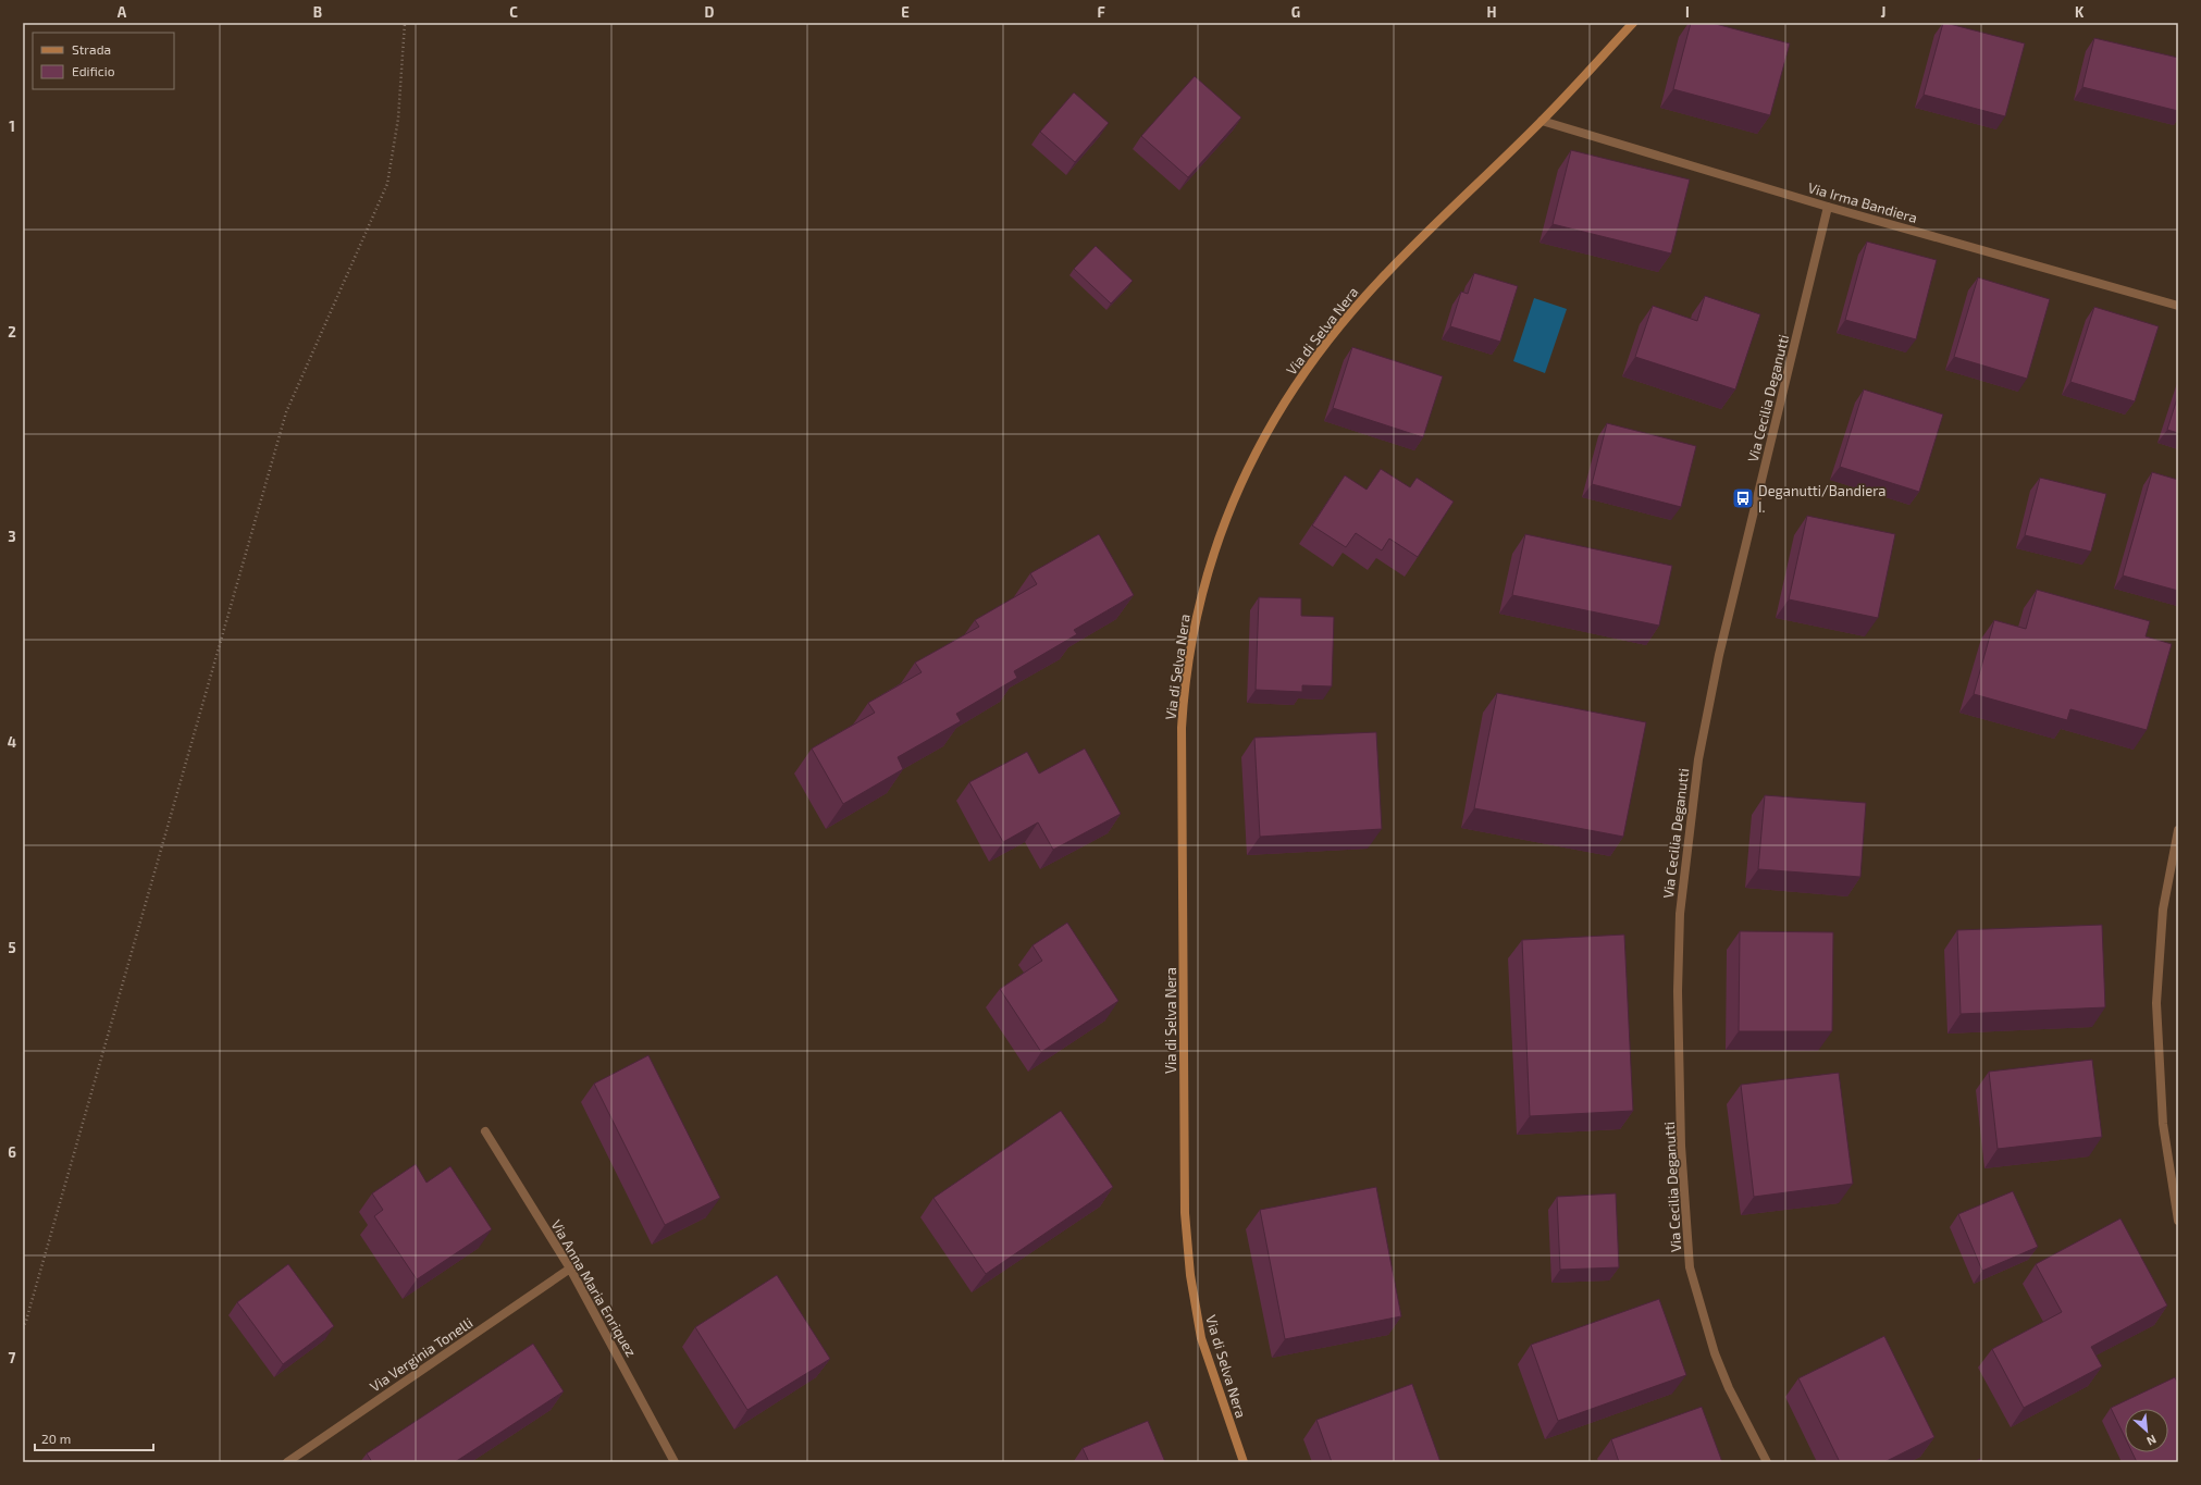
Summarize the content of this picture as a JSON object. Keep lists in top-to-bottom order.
{
  "streets": {
    "street": [
      "Via Irma Bandiera",
      "Via di Selva Nera",
      "Via Cecilia Deganutti",
      "Via Anna Maria Enriquez",
      "Via Verginia Tonelli"
    ]
  },
  "crossings": [
    ["Via Irma Bandiera", "Via di Selva Nera"],
    ["Via Irma Bandiera", "Via Cecilia Deganutti"],
    ["Via Anna Maria Enriquez", "Via Verginia Tonelli"]
  ],
  "places": {
    "bus stop": ["Deganutti/Bandiera I."]
  },
  "legend": ["Strada", "Edificio"],
  "scale_bar": "20 m",
  "north": "bottom right",
  "grid": {
    "columns": [
      "A",
      "B",
      "C",
      "D",
      "E",
      "F",
      "G",
      "H",
      "I",
      "J",
      "K"
    ],
    "rows": [
      "1",
      "2",
      "3",
      "4",
      "5",
      "6",
      "7"
    ]
  }
}
